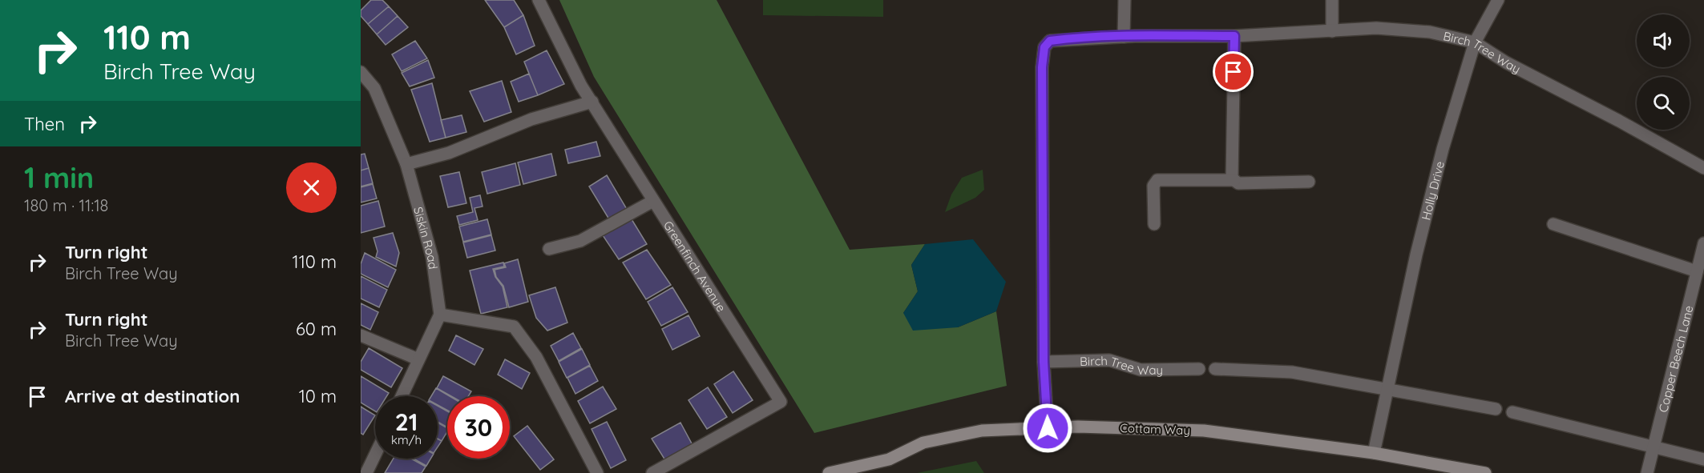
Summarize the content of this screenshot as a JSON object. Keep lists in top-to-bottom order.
{
  "streets": {
    "main road": ["Cottam Way"],
    "street": [
      "Birch Tree Way",
      "Holly Drive",
      "Siskin Road",
      "Greenfinch Avenue",
      "Copper Beech Lane"
    ]
  },
  "crossings": [
    ["Birch Tree Way", "Holly Drive"],
    ["Birch Tree Way", "Cottam Way"],
    ["Holly Drive", "Cottam Way"]
  ],
  "page": {
    "turn": ["110 m", "Birch Tree Way"],
    "then": "Then",
    "heading": ["1 min", "180 m · 11:18"],
    "list": [
      {
        "name": "Turn right",
        "note": "Birch Tree Way",
        "value": "110 m"
      },
      {
        "name": "Turn right",
        "note": "Birch Tree Way",
        "value": "60 m"
      },
      {
        "name": "Arrive at destination",
        "value": "10 m"
      }
    ],
    "speed": "21 km/h",
    "limit": "30"
  }
}
